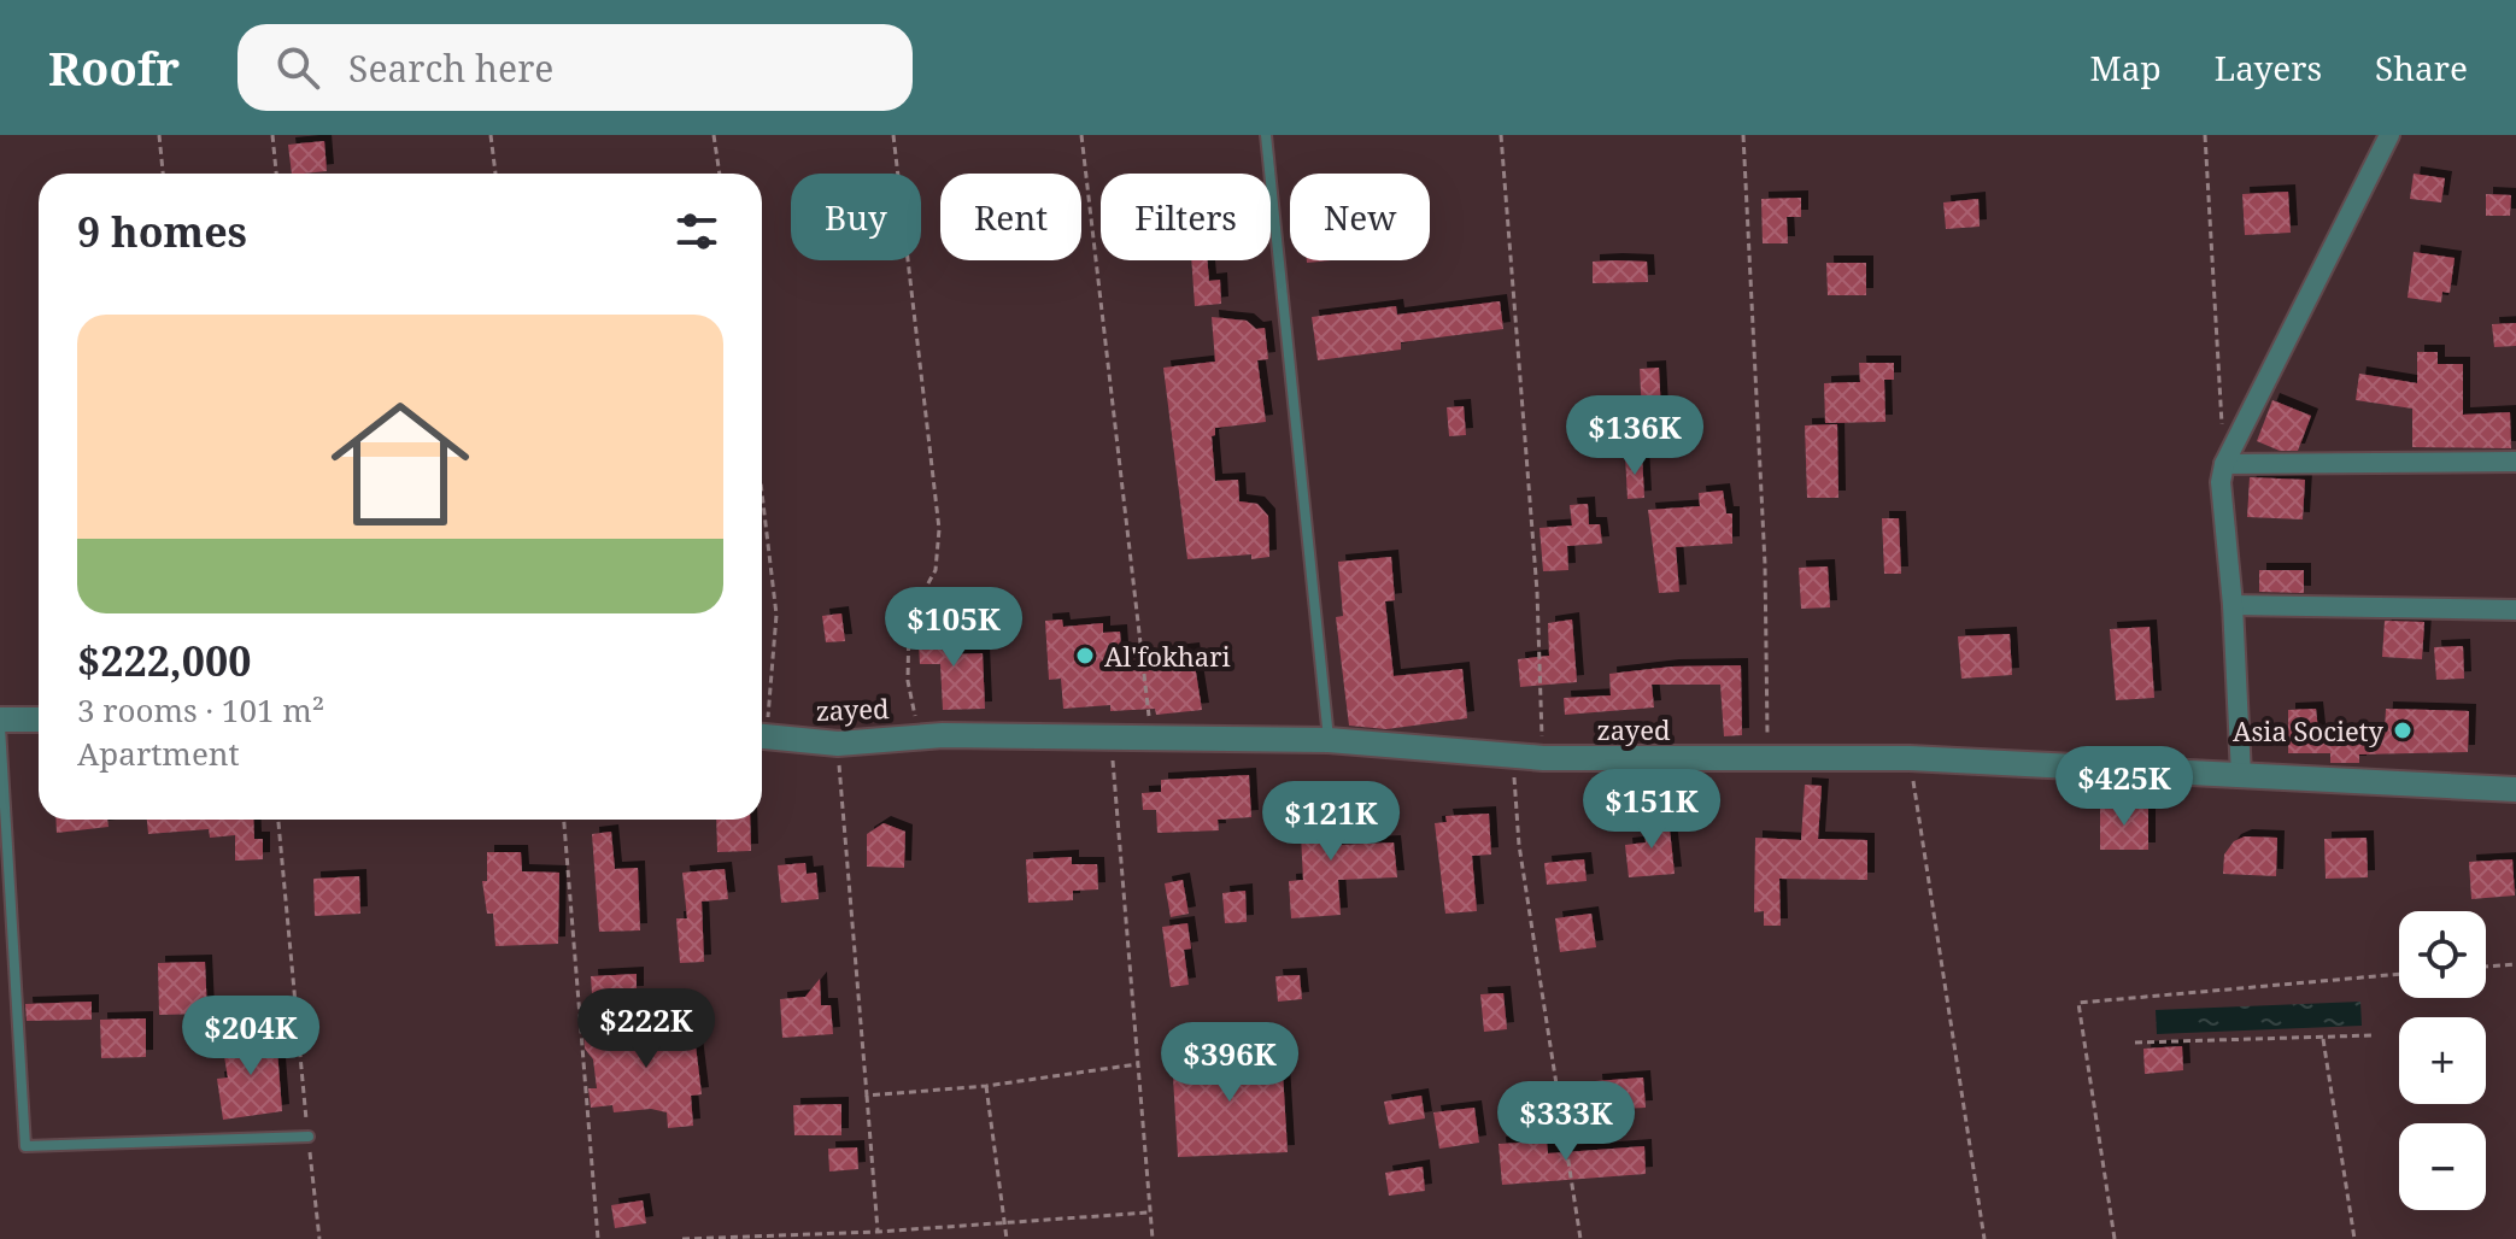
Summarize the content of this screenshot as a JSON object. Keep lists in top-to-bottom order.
{
  "streets": {
    "street": ["zayed"]
  },
  "places": ["Al'fokhari", "Asia Society"],
  "page": {
    "header": "Roofr",
    "search": "Search here",
    "nav": ["Map", "Layers", "Share"],
    "chip": [
      "Buy",
      "Rent",
      "Filters",
      "New"
    ],
    "heading": "9 homes",
    "list": [
      {
        "name": "$222,000",
        "note": "3 rooms · 101 m² · Apartment"
      }
    ],
    "price": [
      "$136K",
      "$105K",
      "$425K",
      "$151K",
      "$121K",
      "$222K",
      "$204K",
      "$396K",
      "$333K"
    ],
    "map_buttons": ["+", "−"]
  }
}
